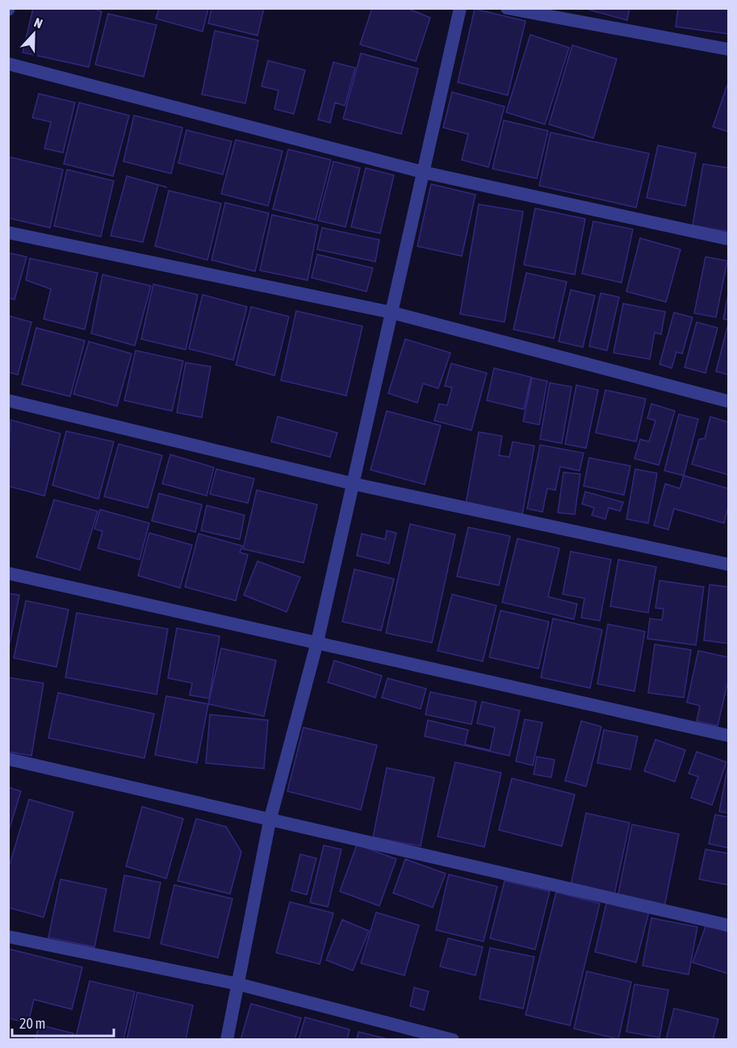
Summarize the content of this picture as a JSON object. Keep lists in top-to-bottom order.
{
  "scale_bar": "20 m",
  "north": "top"
}
